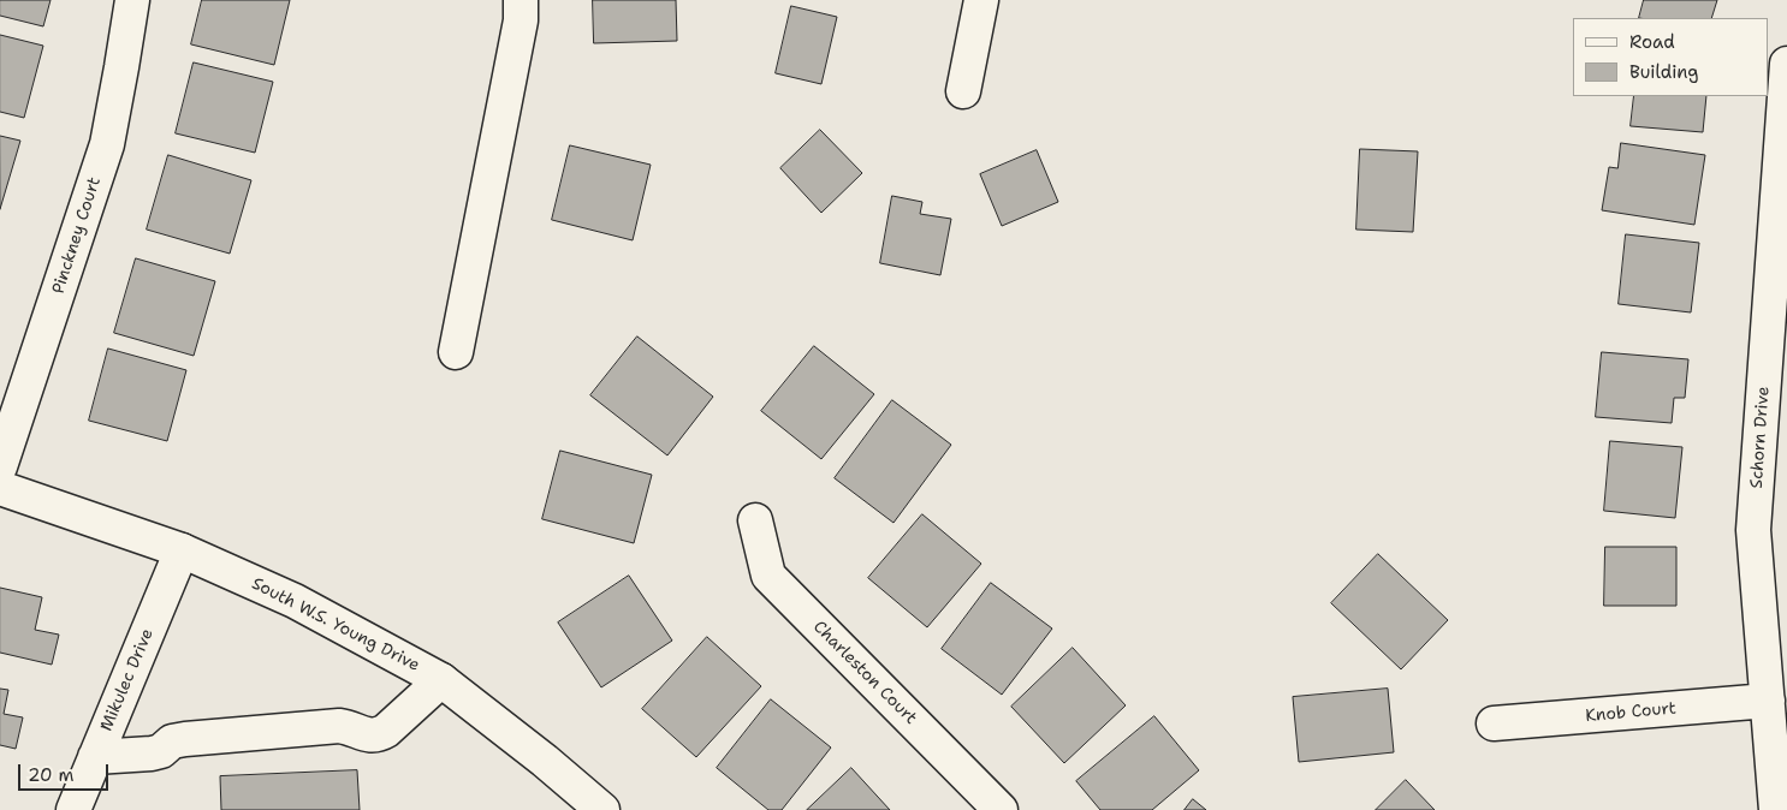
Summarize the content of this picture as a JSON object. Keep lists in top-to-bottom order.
{
  "streets": {
    "street": [
      "Pinckney Court",
      "Schorn Drive",
      "South W.S. Young Drive",
      "Charleston Court",
      "Mikulec Drive",
      "Knob Court"
    ]
  },
  "crossings": [
    ["Schorn Drive", "Knob Court"],
    ["South W.S. Young Drive", "Mikulec Drive"]
  ],
  "legend": ["Road", "Building"],
  "scale_bar": "20 m"
}
